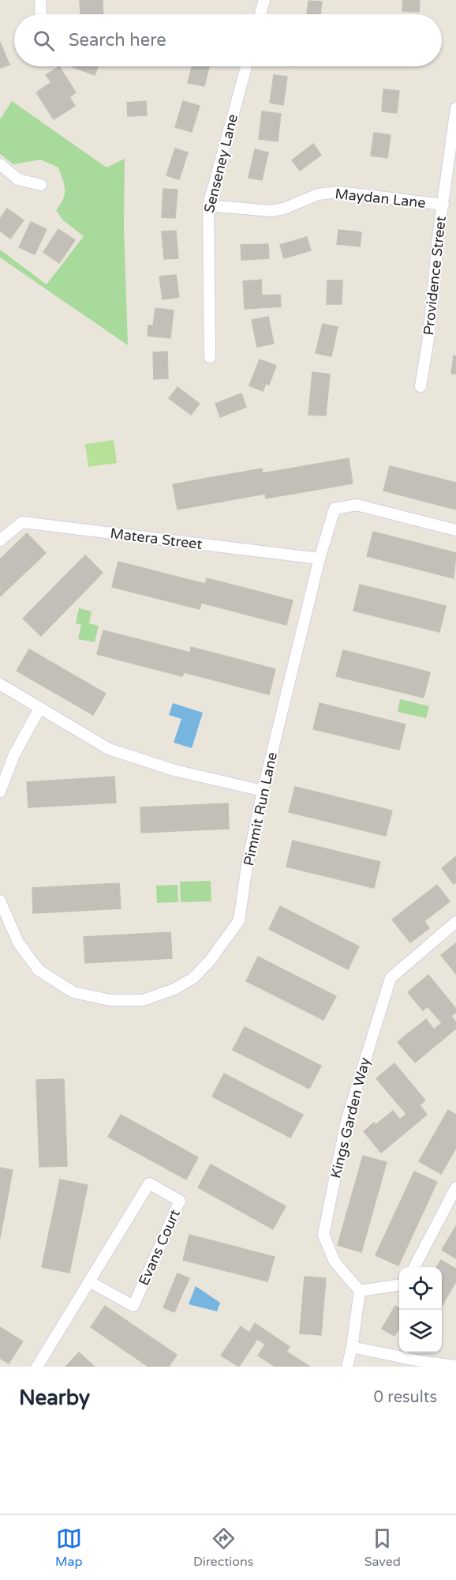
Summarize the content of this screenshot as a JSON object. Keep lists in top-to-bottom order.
{
  "streets": {
    "street": [
      "Senseney Lane",
      "Maydan Lane",
      "Providence Street",
      "Matera Street",
      "Pimmit Run Lane",
      "Kings Garden Way",
      "Evans Court"
    ]
  },
  "crossings": [
    ["Senseney Lane", "Maydan Lane"],
    ["Maydan Lane", "Providence Street"],
    ["Matera Street", "Pimmit Run Lane"]
  ],
  "page": {
    "search": "Search here",
    "heading": ["Nearby", "0 results"],
    "nav": ["Map", "Directions", "Saved"]
  }
}
